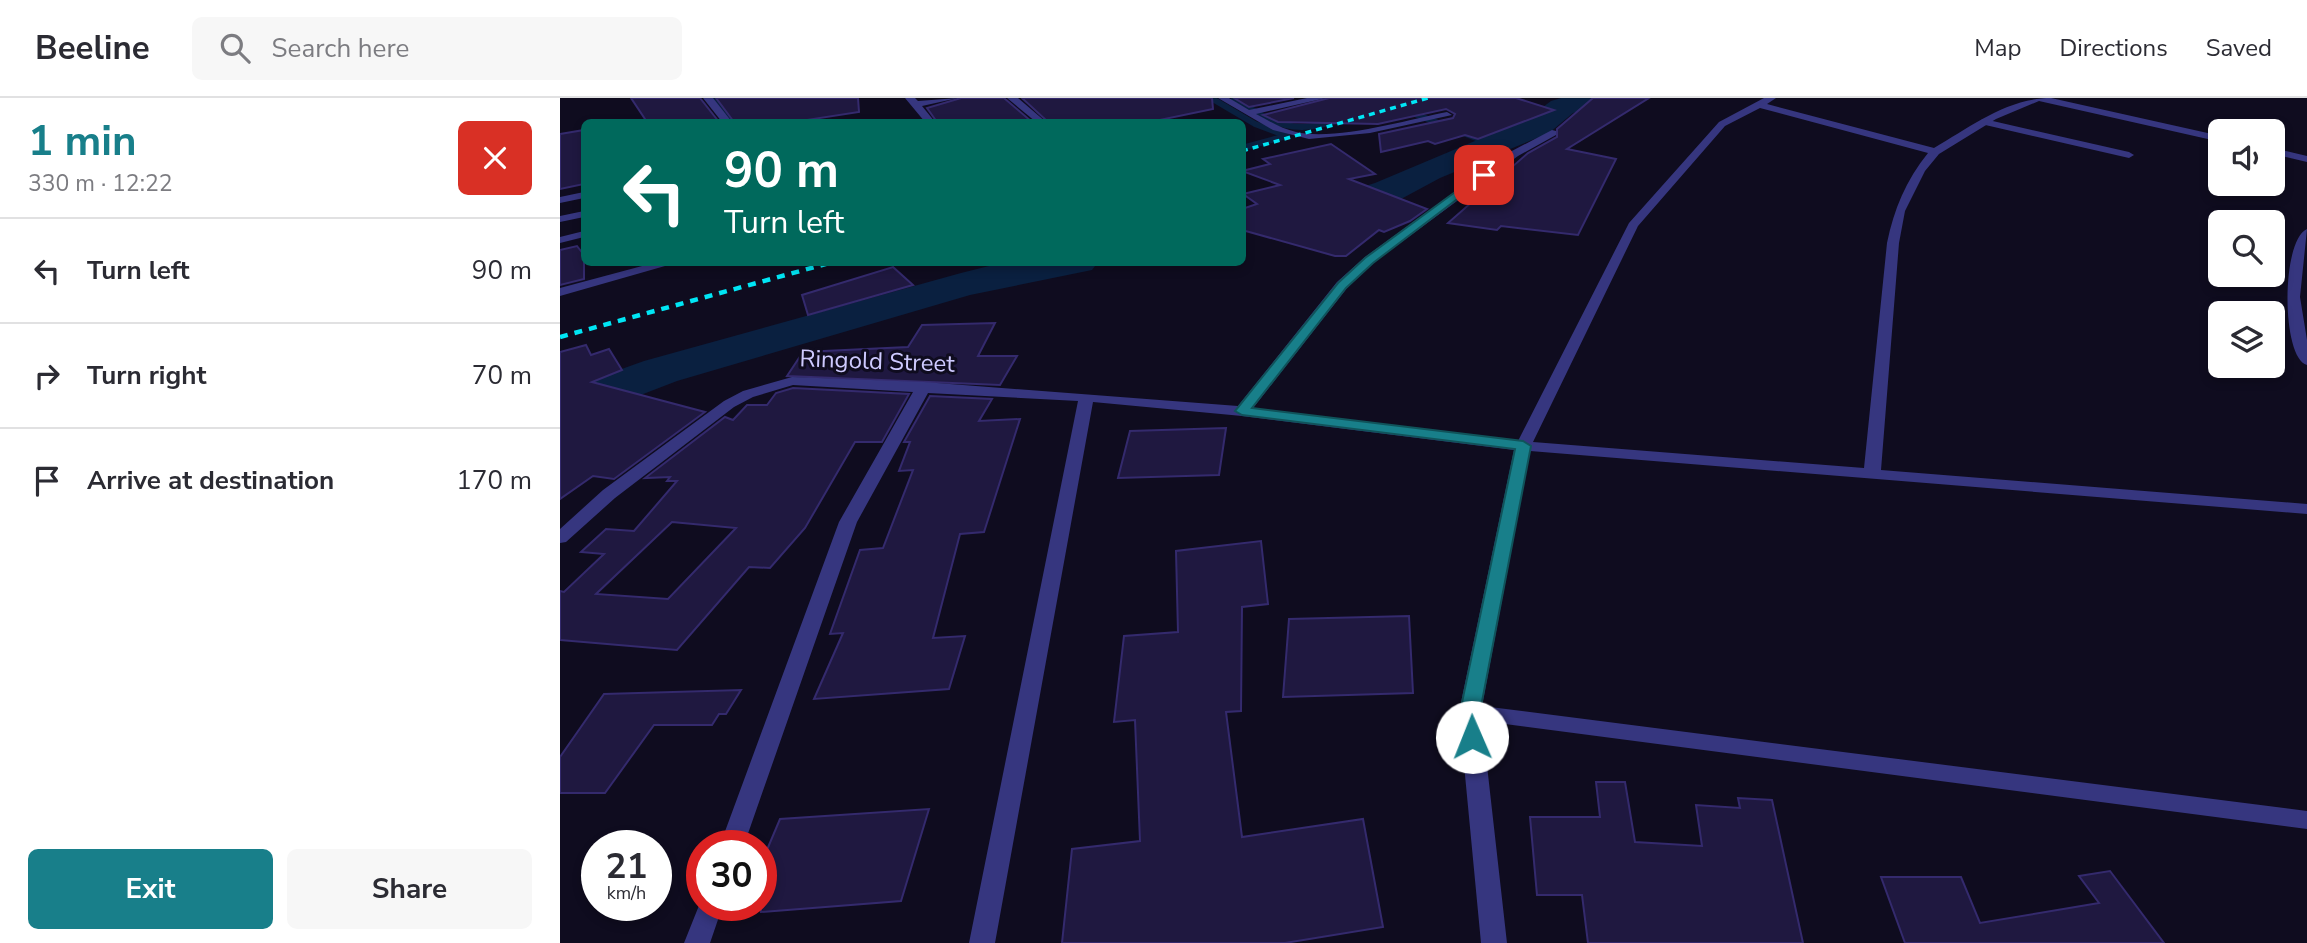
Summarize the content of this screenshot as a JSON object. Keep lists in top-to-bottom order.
{
  "streets": {
    "street": ["Ringold Street"]
  },
  "page": {
    "header": "Beeline",
    "search": "Search here",
    "nav": ["Map", "Directions", "Saved"],
    "heading": ["1 min", "330 m · 12:22"],
    "turn": ["90 m", "Turn left"],
    "list": [
      {
        "name": "Turn left",
        "value": "90 m"
      },
      {
        "name": "Turn right",
        "value": "70 m"
      },
      {
        "name": "Arrive at destination",
        "value": "170 m"
      }
    ],
    "speed": "21 km/h",
    "limit": "30",
    "buttons": ["Exit", "Share"]
  }
}
